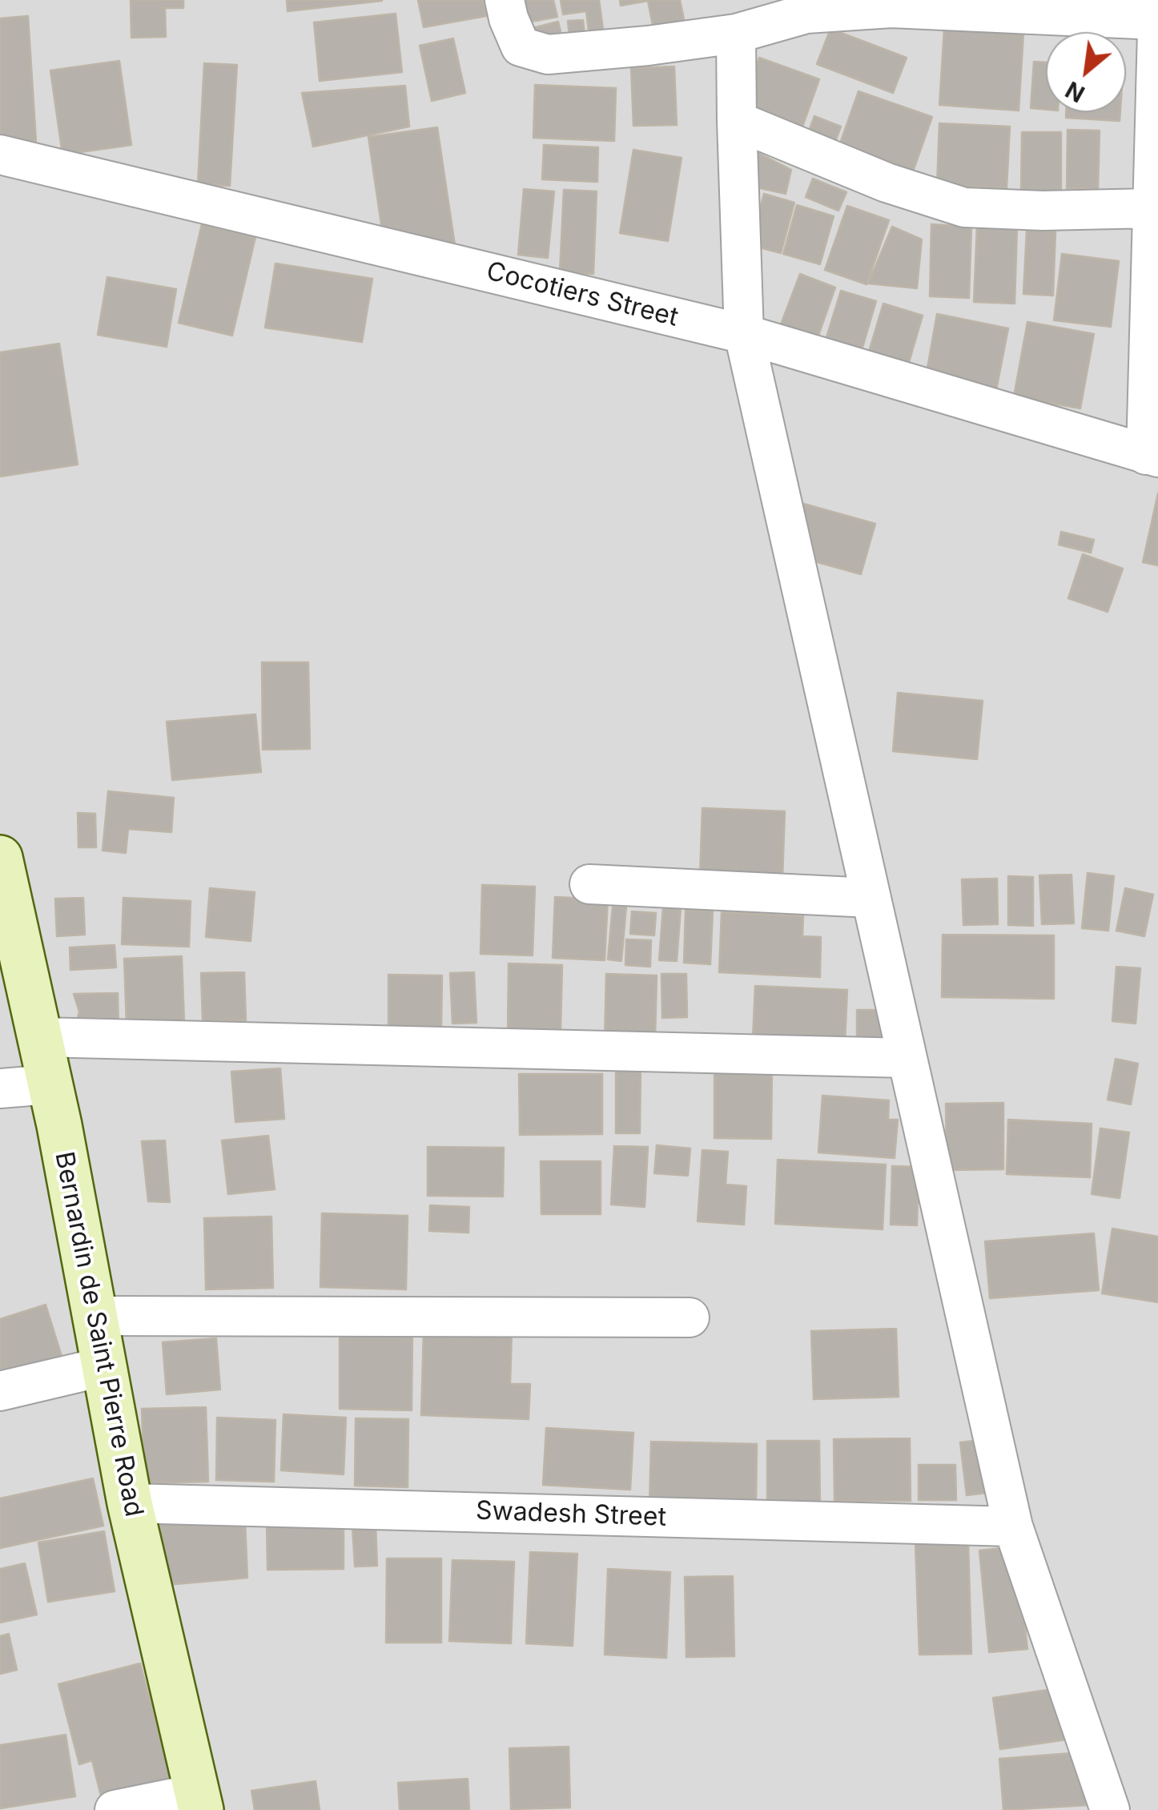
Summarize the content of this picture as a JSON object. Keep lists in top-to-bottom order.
{
  "streets": {
    "main road": ["Bernardin de Saint Pierre Road"],
    "street": ["Cocotiers Street", "Swadesh Street"]
  },
  "crossings": [
    ["Bernardin de Saint Pierre Road", "Swadesh Street"]
  ],
  "north": "bottom left"
}
